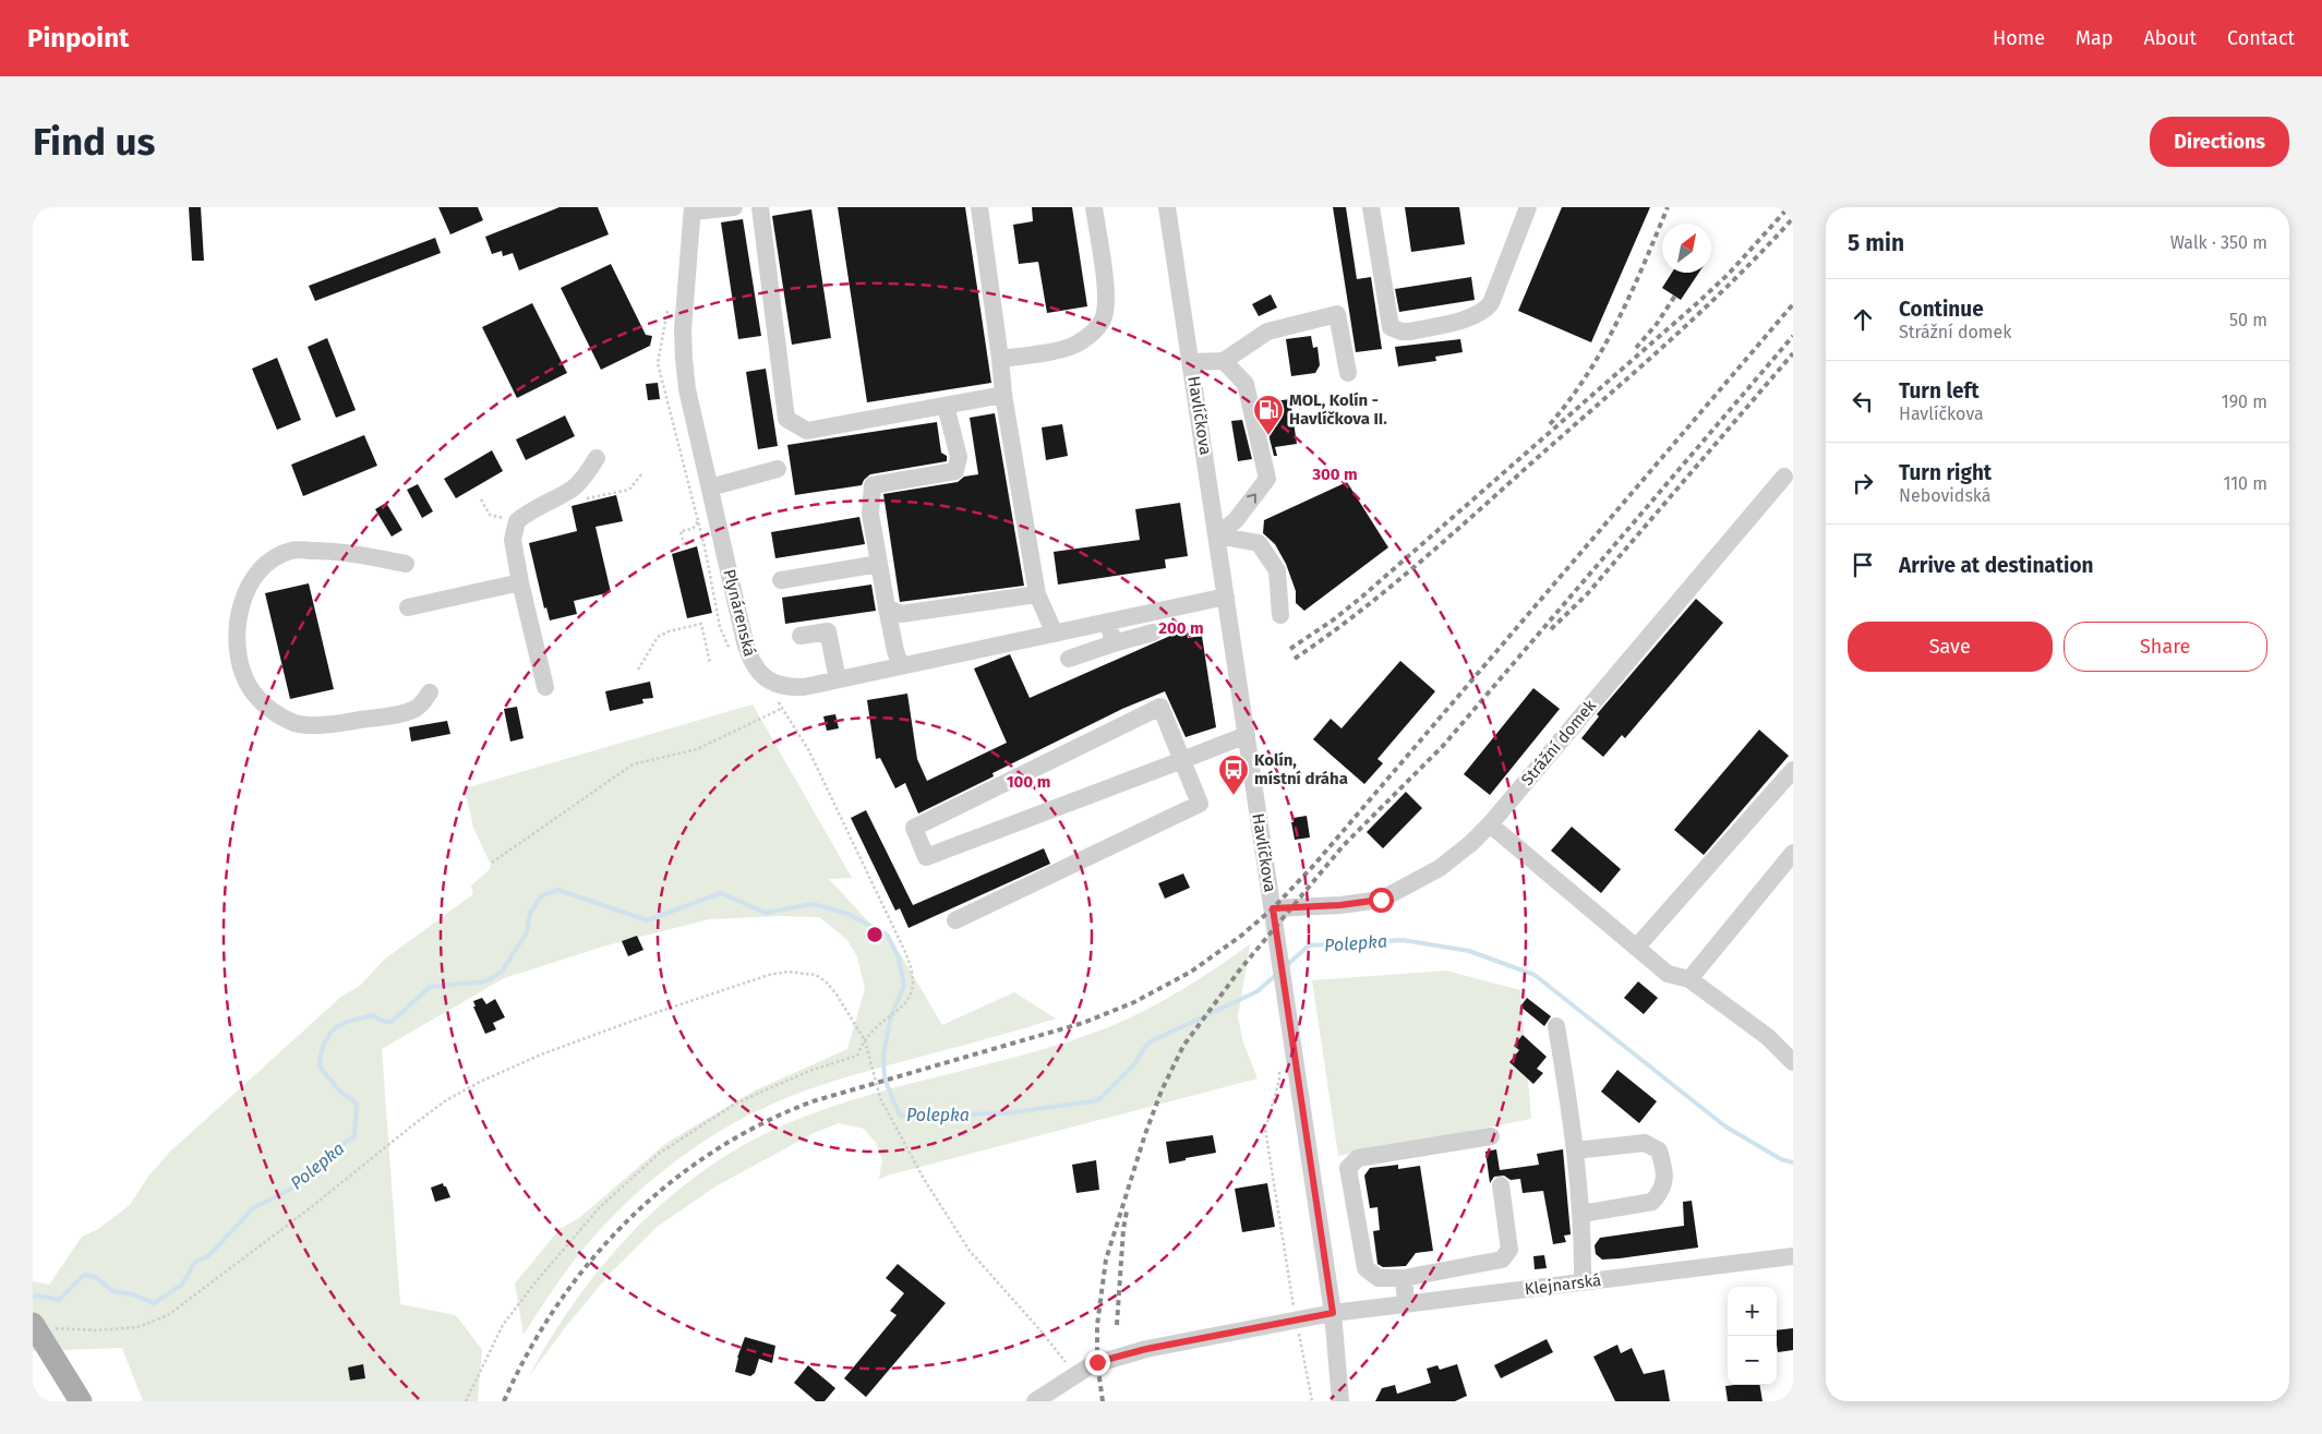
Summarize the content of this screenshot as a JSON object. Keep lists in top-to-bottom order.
{
  "streets": {
    "street": [
      "Havlíčkova",
      "Plynárenská",
      "Strážní domek",
      "Klejnarská"
    ]
  },
  "crossings": [
    ["Havlíčkova", "Strážní domek"],
    ["Havlíčkova", "Klejnarská"]
  ],
  "water": ["Polepka"],
  "places": {
    "fuel station": ["MOL, Kolín - Havlíčkova II."],
    "bus stop": ["Kolín, místní dráha"]
  },
  "north": "top right",
  "page": {
    "header": "Pinpoint",
    "nav": [
      "Home",
      "Map",
      "About",
      "Contact"
    ],
    "buttons": [
      "Directions",
      ["Save", "Share"]
    ],
    "title": "Find us",
    "heading": ["5 min", "Walk · 350 m"],
    "list": [
      ["Continue", "Strážní domek", "50 m"],
      ["Turn left", "Havlíčkova", "190 m"],
      ["Turn right", "Nebovidská", "110 m"],
      "Arrive at destination"
    ],
    "map_buttons": ["+", "−"]
  },
  "rings": ["300 m", "200 m", "100 m"]
}
